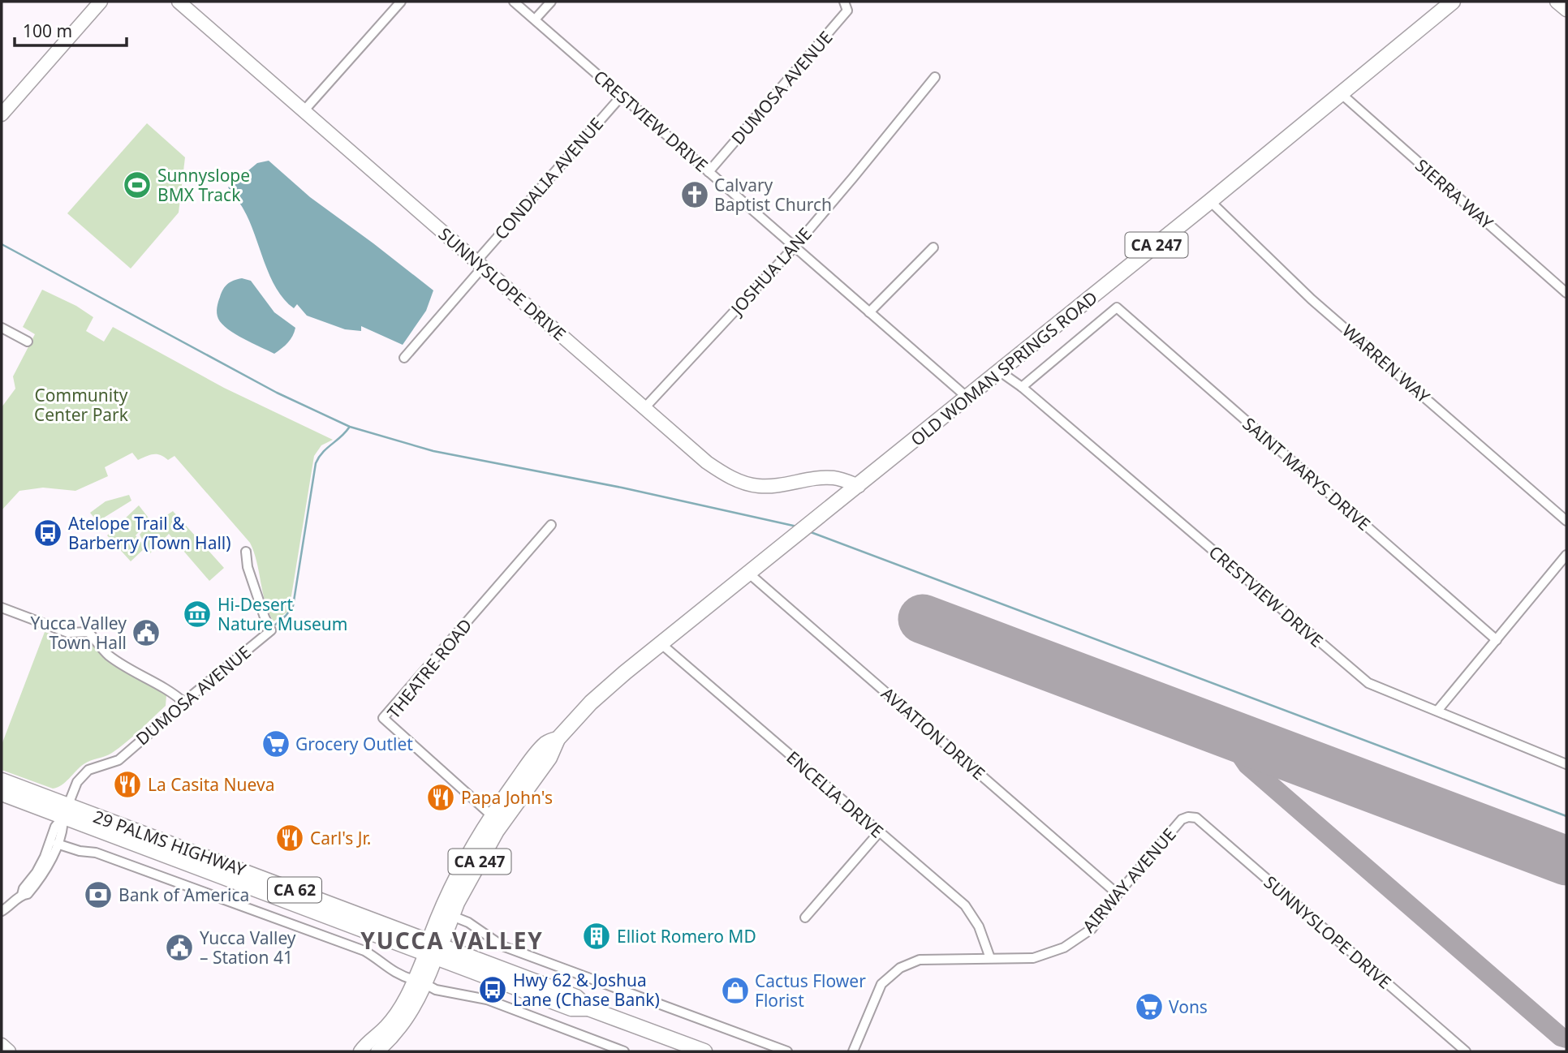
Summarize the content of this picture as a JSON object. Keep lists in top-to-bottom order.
{
  "streets": {
    "main road": [
      "CA 247",
      "OLD WOMAN SPRINGS ROAD",
      "29 PALMS HIGHWAY",
      "CA 62"
    ],
    "street": [
      "DUMOSA AVENUE",
      "CRESTVIEW DRIVE",
      "CONDALIA AVENUE",
      "SIERRA WAY",
      "JOSHUA LANE",
      "SUNNYSLOPE DRIVE",
      "WARREN WAY",
      "SAINT MARYS DRIVE",
      "THEATRE ROAD",
      "AVIATION DRIVE",
      "ENCELIA DRIVE",
      "AIRWAY AVENUE"
    ]
  },
  "crossings": [
    ["DUMOSA AVENUE", "CRESTVIEW DRIVE"],
    ["DUMOSA AVENUE", "29 PALMS HIGHWAY"],
    ["CRESTVIEW DRIVE", "CONDALIA AVENUE"],
    ["CRESTVIEW DRIVE", "JOSHUA LANE"],
    ["CRESTVIEW DRIVE", "OLD WOMAN SPRINGS ROAD"],
    ["CRESTVIEW DRIVE", "SAINT MARYS DRIVE"],
    ["CONDALIA AVENUE", "SUNNYSLOPE DRIVE"],
    ["SIERRA WAY", "OLD WOMAN SPRINGS ROAD"],
    ["JOSHUA LANE", "SUNNYSLOPE DRIVE"],
    ["SUNNYSLOPE DRIVE", "OLD WOMAN SPRINGS ROAD"],
    ["SUNNYSLOPE DRIVE", "AIRWAY AVENUE"],
    ["WARREN WAY", "OLD WOMAN SPRINGS ROAD"],
    ["OLD WOMAN SPRINGS ROAD", "THEATRE ROAD"],
    ["OLD WOMAN SPRINGS ROAD", "AVIATION DRIVE"],
    ["OLD WOMAN SPRINGS ROAD", "ENCELIA DRIVE"],
    ["OLD WOMAN SPRINGS ROAD", "29 PALMS HIGHWAY"],
    ["AVIATION DRIVE", "AIRWAY AVENUE"],
    ["ENCELIA DRIVE", "AIRWAY AVENUE"]
  ],
  "districts": ["YUCCA VALLEY"],
  "parks": ["Community Center Park"],
  "places": {
    "sports": ["Sunnyslope BMX Track"],
    "church": ["Calvary Baptist Church"],
    "bus stop": ["Atelope Trail & Barberry (Town Hall)", "Hwy 62 & Joshua Lane (Chase Bank)"],
    "museum": ["Hi-Desert Nature Museum"],
    "public building": ["Yucca Valley Town Hall", "Yucca Valley – Station 41"],
    "supermarket": ["Grocery Outlet", "Vons"],
    "restaurant": ["La Casita Nueva", "Papa John's", "Carl's Jr."],
    "bank": ["Bank of America"],
    "building": ["Elliot Romero MD"],
    "shop": ["Cactus Flower Florist"]
  },
  "scale_bar": "100 m"
}
